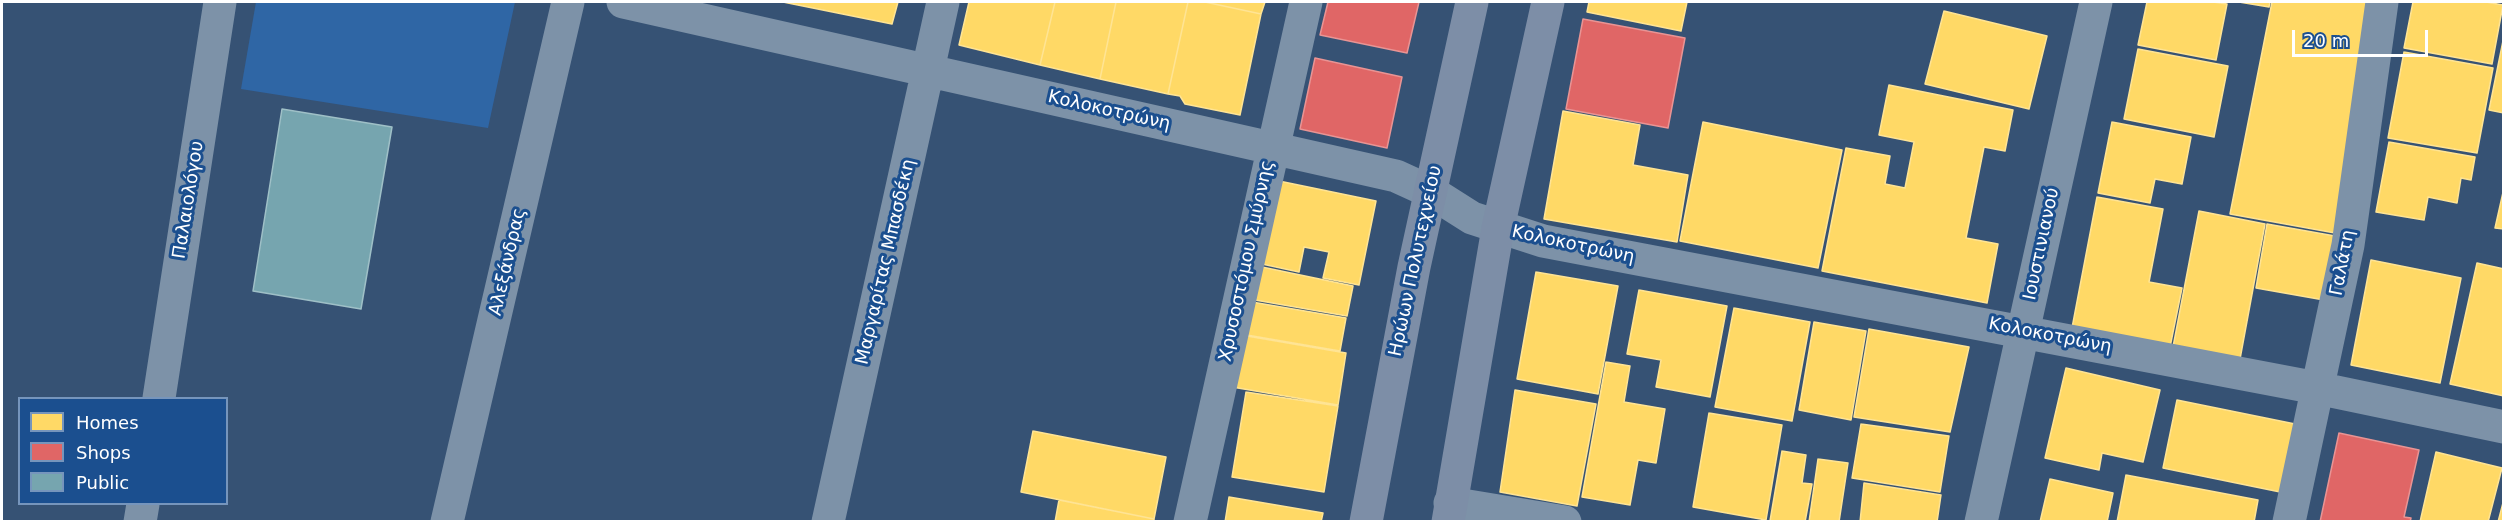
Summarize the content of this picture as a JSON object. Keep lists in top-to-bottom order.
{
  "streets": {
    "main road": ["Ηρώων Πολυτεχνείου"],
    "street": [
      "Κολοκοτρώνη",
      "Παλαιολόγου",
      "Ιουστινιανού",
      "Χρυσοστόμου Σμύρνης",
      "Αλεξάνδρας",
      "Μαργαρίτας Μπασδέκη",
      "Γαλάτη"
    ]
  },
  "crossings": [
    ["Κολοκοτρώνη", "Ιουστινιανού"],
    ["Κολοκοτρώνη", "Χρυσοστόμου Σμύρνης"],
    ["Κολοκοτρώνη", "Ηρώων Πολυτεχνείου"],
    ["Κολοκοτρώνη", "Μαργαρίτας Μπασδέκη"],
    ["Κολοκοτρώνη", "Γαλάτη"]
  ],
  "legend": ["Homes", "Shops", "Public"],
  "scale_bar": "20 m"
}
